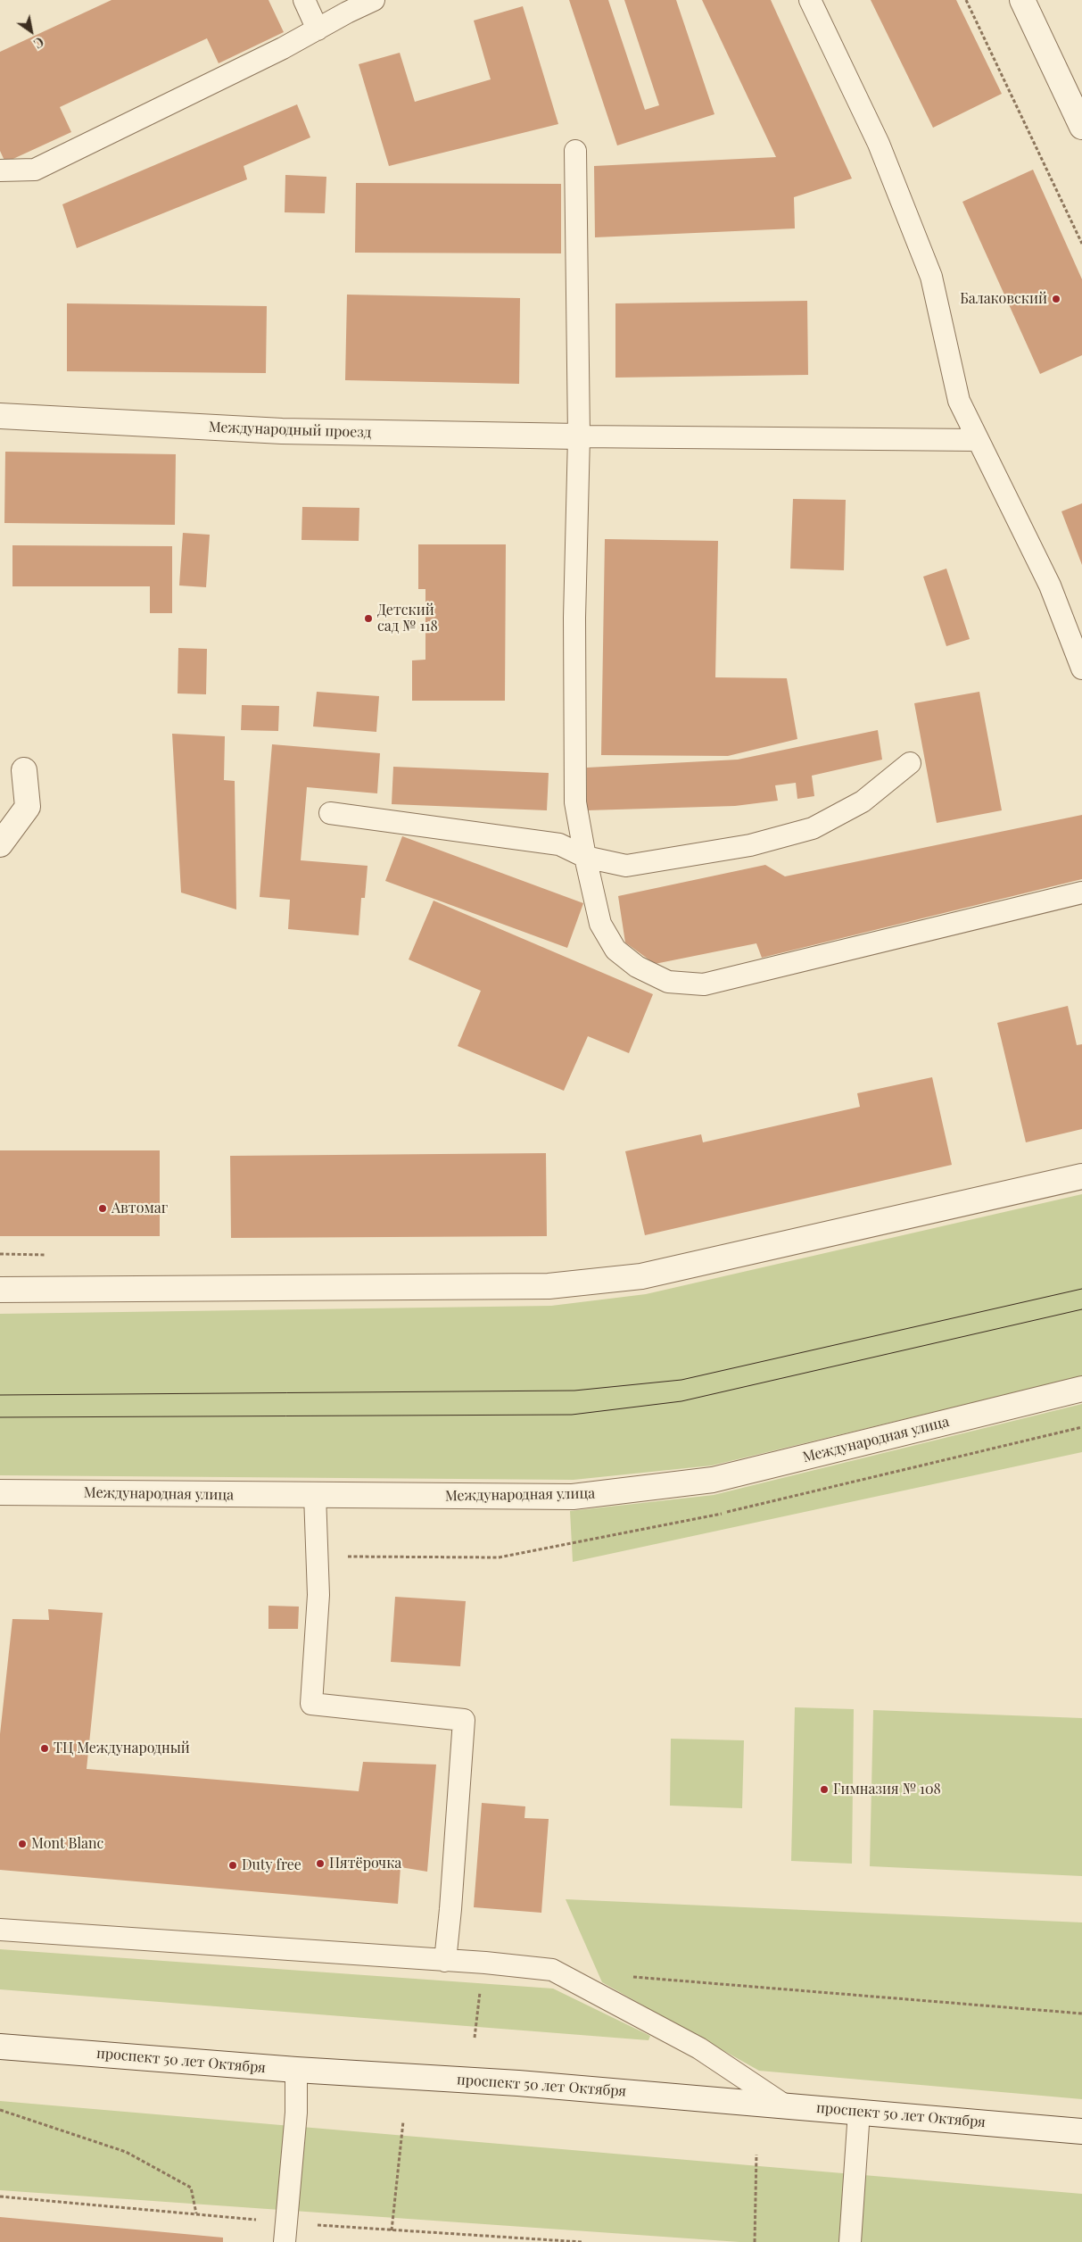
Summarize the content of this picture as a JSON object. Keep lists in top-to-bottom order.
{
  "streets": {
    "street": ["Международный проезд", "Международная улица", "проспект 50 лет Октября"]
  },
  "places": [
    "Балаковский",
    "Детский сад № 118",
    "Автомаг",
    "ТЦ Международный",
    "Гимназия № 108",
    "Mont Blanc",
    "Пятёрочка",
    "Duty free"
  ],
  "north": "bottom right"
}
